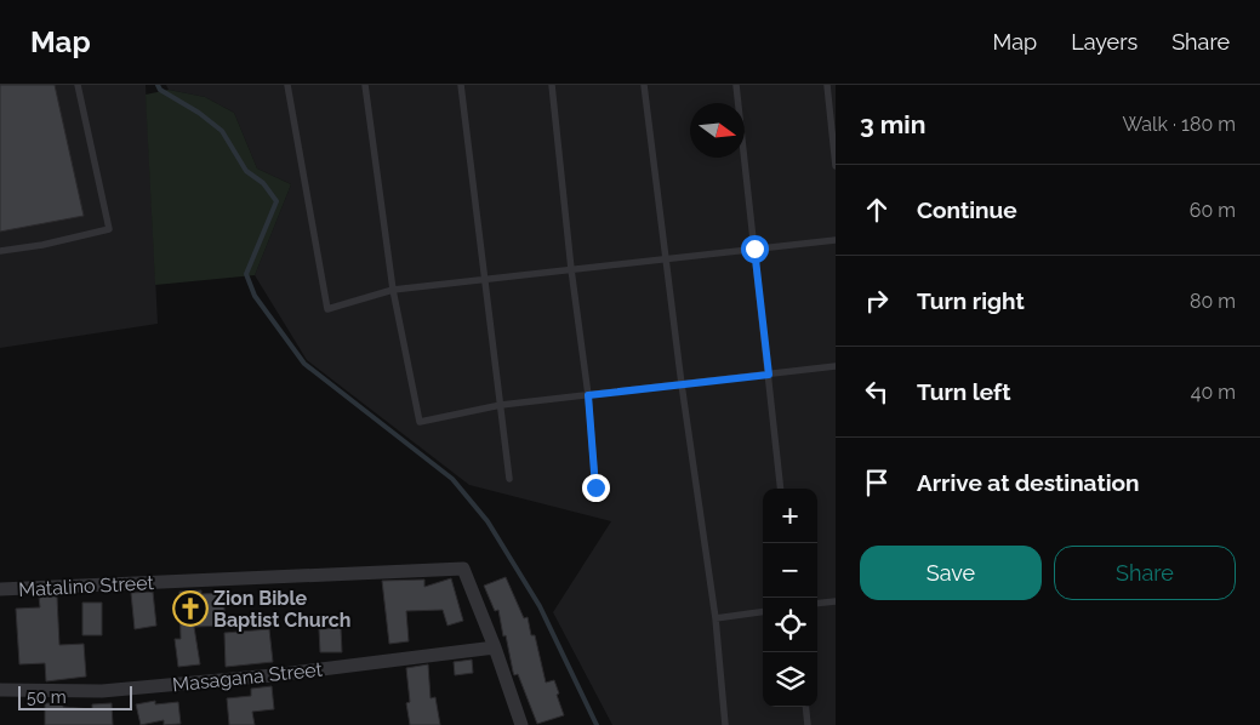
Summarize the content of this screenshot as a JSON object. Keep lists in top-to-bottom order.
{
  "streets": {
    "street": ["Matalino Street", "Masagana Street"]
  },
  "crossings": [
    ["Matalino Street", "Masagana Street"]
  ],
  "places": {
    "church": ["Zion Bible Baptist Church"]
  },
  "scale_bar": "50 m",
  "north": "right",
  "page": {
    "header": "Map",
    "nav": ["Map", "Layers", "Share"],
    "heading": ["3 min", "Walk · 180 m"],
    "list": [
      ["Continue", "60 m"],
      ["Turn right", "80 m"],
      ["Turn left", "40 m"],
      "Arrive at destination"
    ],
    "map_buttons": ["+", "−"],
    "buttons": ["Save", "Share"],
    "scale": "50 m"
  }
}
